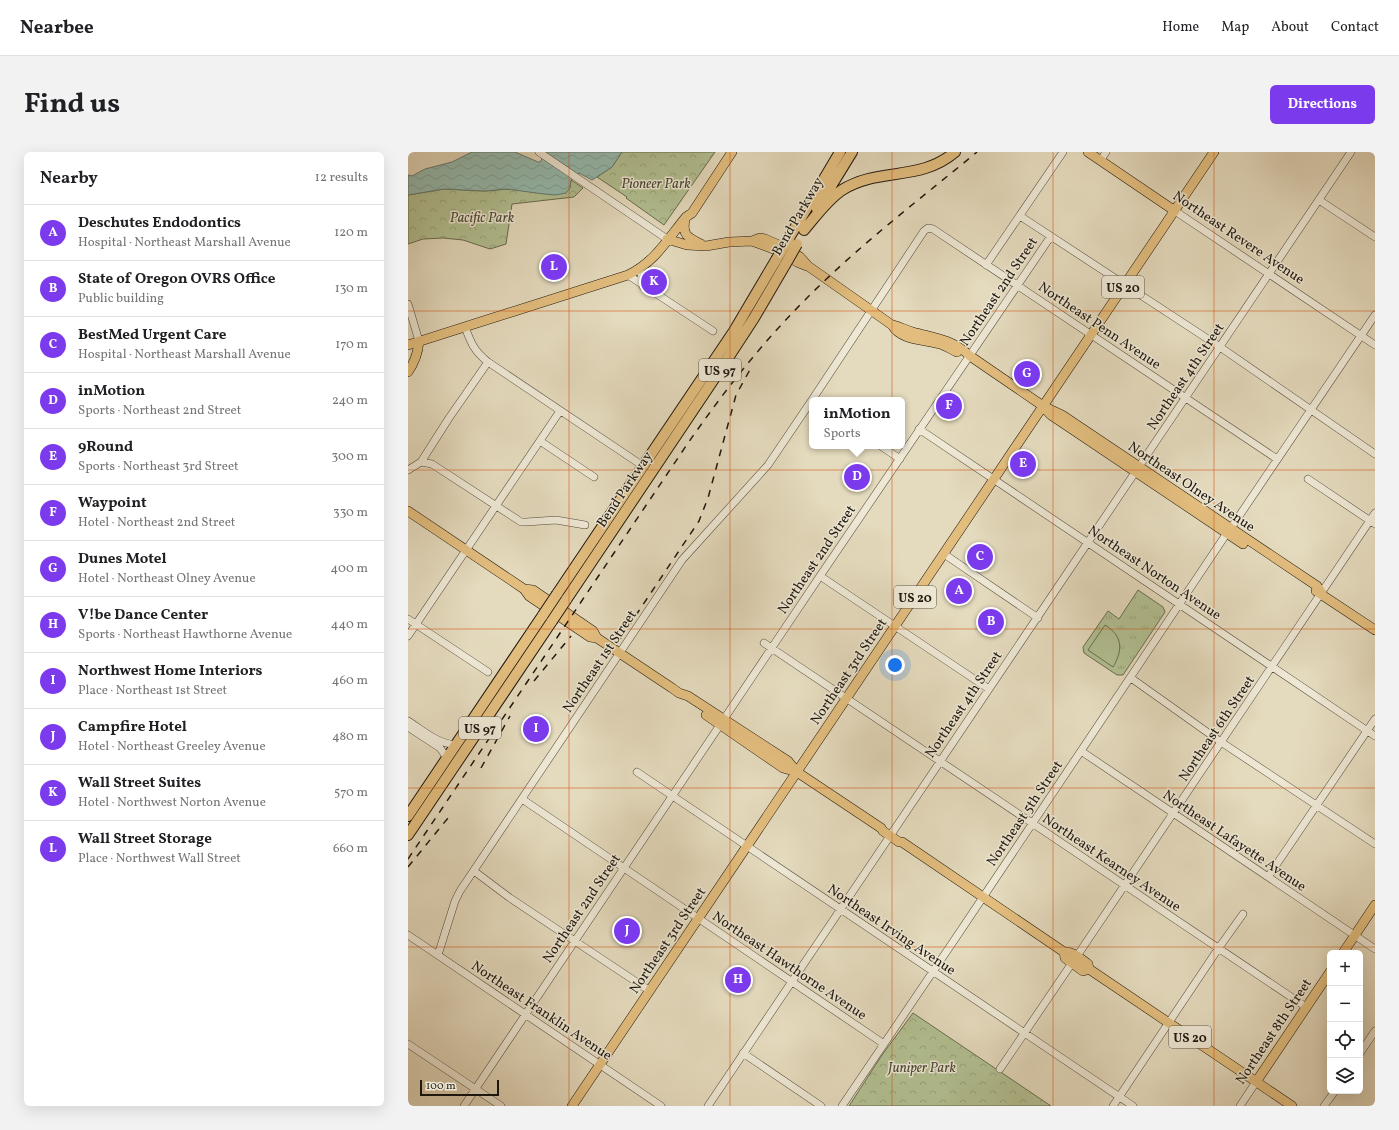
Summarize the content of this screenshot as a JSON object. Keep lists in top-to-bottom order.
{
  "streets": {
    "highway": ["Bend Parkway", "US 97"],
    "main road": [
      "Northeast Revere Avenue",
      "US 20",
      "Northeast Olney Avenue",
      "Northeast 3rd Street",
      "Northeast 8th Street"
    ],
    "street": [
      "Northeast 2nd Street",
      "Northeast Penn Avenue",
      "Northeast 4th Street",
      "Northeast Norton Avenue",
      "Northeast 1st Street",
      "Northeast 6th Street",
      "Northeast 5th Street",
      "Northeast Lafayette Avenue",
      "Northeast Kearney Avenue",
      "Northeast Irving Avenue",
      "Northeast Hawthorne Avenue",
      "Northeast Franklin Avenue"
    ]
  },
  "crossings": [
    ["Bend Parkway", "Northeast Olney Avenue"],
    ["Northeast Revere Avenue", "Northeast 4th Street"],
    ["Northeast Revere Avenue", "Northeast 3rd Street"],
    ["Northeast Revere Avenue", "Northeast 5th Street"],
    ["US 20", "Northeast 6th Street"],
    ["US 20", "Northeast 8th Street"],
    ["Northeast 2nd Street", "Northeast Penn Avenue"],
    ["Northeast 2nd Street", "Northeast Olney Avenue"],
    ["Northeast 2nd Street", "Northeast Norton Avenue"],
    ["Northeast 2nd Street", "Northeast Kearney Avenue"],
    ["Northeast 2nd Street", "Northeast Irving Avenue"],
    ["Northeast 2nd Street", "Northeast Hawthorne Avenue"],
    ["Northeast 2nd Street", "Northeast Franklin Avenue"],
    ["Northeast Penn Avenue", "Northeast 4th Street"],
    ["Northeast Penn Avenue", "Northeast 1st Street"],
    ["Northeast Penn Avenue", "Northeast 3rd Street"],
    ["Northeast Penn Avenue", "Northeast 5th Street"],
    ["Northeast 4th Street", "Northeast Olney Avenue"],
    ["Northeast 4th Street", "Northeast Norton Avenue"],
    ["Northeast 4th Street", "Northeast Kearney Avenue"],
    ["Northeast 4th Street", "Northeast Irving Avenue"],
    ["Northeast 4th Street", "Northeast Hawthorne Avenue"],
    ["Northeast Olney Avenue", "Northeast 1st Street"],
    ["Northeast Olney Avenue", "Northeast 3rd Street"],
    ["Northeast Olney Avenue", "Northeast 6th Street"],
    ["Northeast Olney Avenue", "Northeast 5th Street"],
    ["Northeast Norton Avenue", "Northeast 3rd Street"],
    ["Northeast Norton Avenue", "Northeast 6th Street"],
    ["Northeast Norton Avenue", "Northeast 5th Street"],
    ["Northeast 1st Street", "Northeast Hawthorne Avenue"],
    ["Northeast 1st Street", "Northeast Franklin Avenue"],
    ["Northeast 3rd Street", "Northeast Kearney Avenue"],
    ["Northeast 3rd Street", "Northeast Irving Avenue"],
    ["Northeast 3rd Street", "Northeast Hawthorne Avenue"],
    ["Northeast 3rd Street", "Northeast Franklin Avenue"],
    ["Northeast 6th Street", "Northeast Lafayette Avenue"],
    ["Northeast 6th Street", "Northeast Kearney Avenue"],
    ["Northeast 6th Street", "Northeast Irving Avenue"],
    ["Northeast 5th Street", "Northeast Lafayette Avenue"],
    ["Northeast 5th Street", "Northeast Kearney Avenue"],
    ["Northeast 5th Street", "Northeast Irving Avenue"],
    ["Northeast 5th Street", "Northeast Hawthorne Avenue"],
    ["Northeast Kearney Avenue", "Northeast 8th Street"]
  ],
  "parks": ["Pioneer Park", "Pacific Park", "Juniper Park"],
  "scale_bar": "100 m",
  "page": {
    "header": "Nearbee",
    "nav": [
      "Home",
      "Map",
      "About",
      "Contact"
    ],
    "title": "Find us",
    "buttons": "Directions",
    "heading": ["Nearby", "12 results"],
    "list": [
      {
        "mark": "A",
        "name": "Deschutes Endodontics",
        "note": "Hospital · Northeast Marshall Avenue",
        "value": "120 m"
      },
      {
        "mark": "B",
        "name": "State of Oregon OVRS Office",
        "note": "Public building",
        "value": "130 m"
      },
      {
        "mark": "C",
        "name": "BestMed Urgent Care",
        "note": "Hospital · Northeast Marshall Avenue",
        "value": "170 m"
      },
      {
        "mark": "D",
        "name": "inMotion",
        "note": "Sports · Northeast 2nd Street",
        "value": "240 m"
      },
      {
        "mark": "E",
        "name": "9Round",
        "note": "Sports · Northeast 3rd Street",
        "value": "300 m"
      },
      {
        "mark": "F",
        "name": "Waypoint",
        "note": "Hotel · Northeast 2nd Street",
        "value": "330 m"
      },
      {
        "mark": "G",
        "name": "Dunes Motel",
        "note": "Hotel · Northeast Olney Avenue",
        "value": "400 m"
      },
      {
        "mark": "H",
        "name": "V!be Dance Center",
        "note": "Sports · Northeast Hawthorne Avenue",
        "value": "440 m"
      },
      {
        "mark": "I",
        "name": "Northwest Home Interiors",
        "note": "Place · Northeast 1st Street",
        "value": "460 m"
      },
      {
        "mark": "J",
        "name": "Campfire Hotel",
        "note": "Hotel · Northeast Greeley Avenue",
        "value": "480 m"
      },
      {
        "mark": "K",
        "name": "Wall Street Suites",
        "note": "Hotel · Northwest Norton Avenue",
        "value": "570 m"
      },
      {
        "mark": "L",
        "name": "Wall Street Storage",
        "note": "Place · Northwest Wall Street",
        "value": "660 m"
      }
    ],
    "pins": [
      "L",
      "K",
      "G",
      "F",
      "E",
      "D",
      "C",
      "A",
      "B",
      "I",
      "J",
      "H"
    ],
    "popup": ["inMotion", "Sports"],
    "map_buttons": ["+", "−"],
    "scale": "100 m"
  }
}
